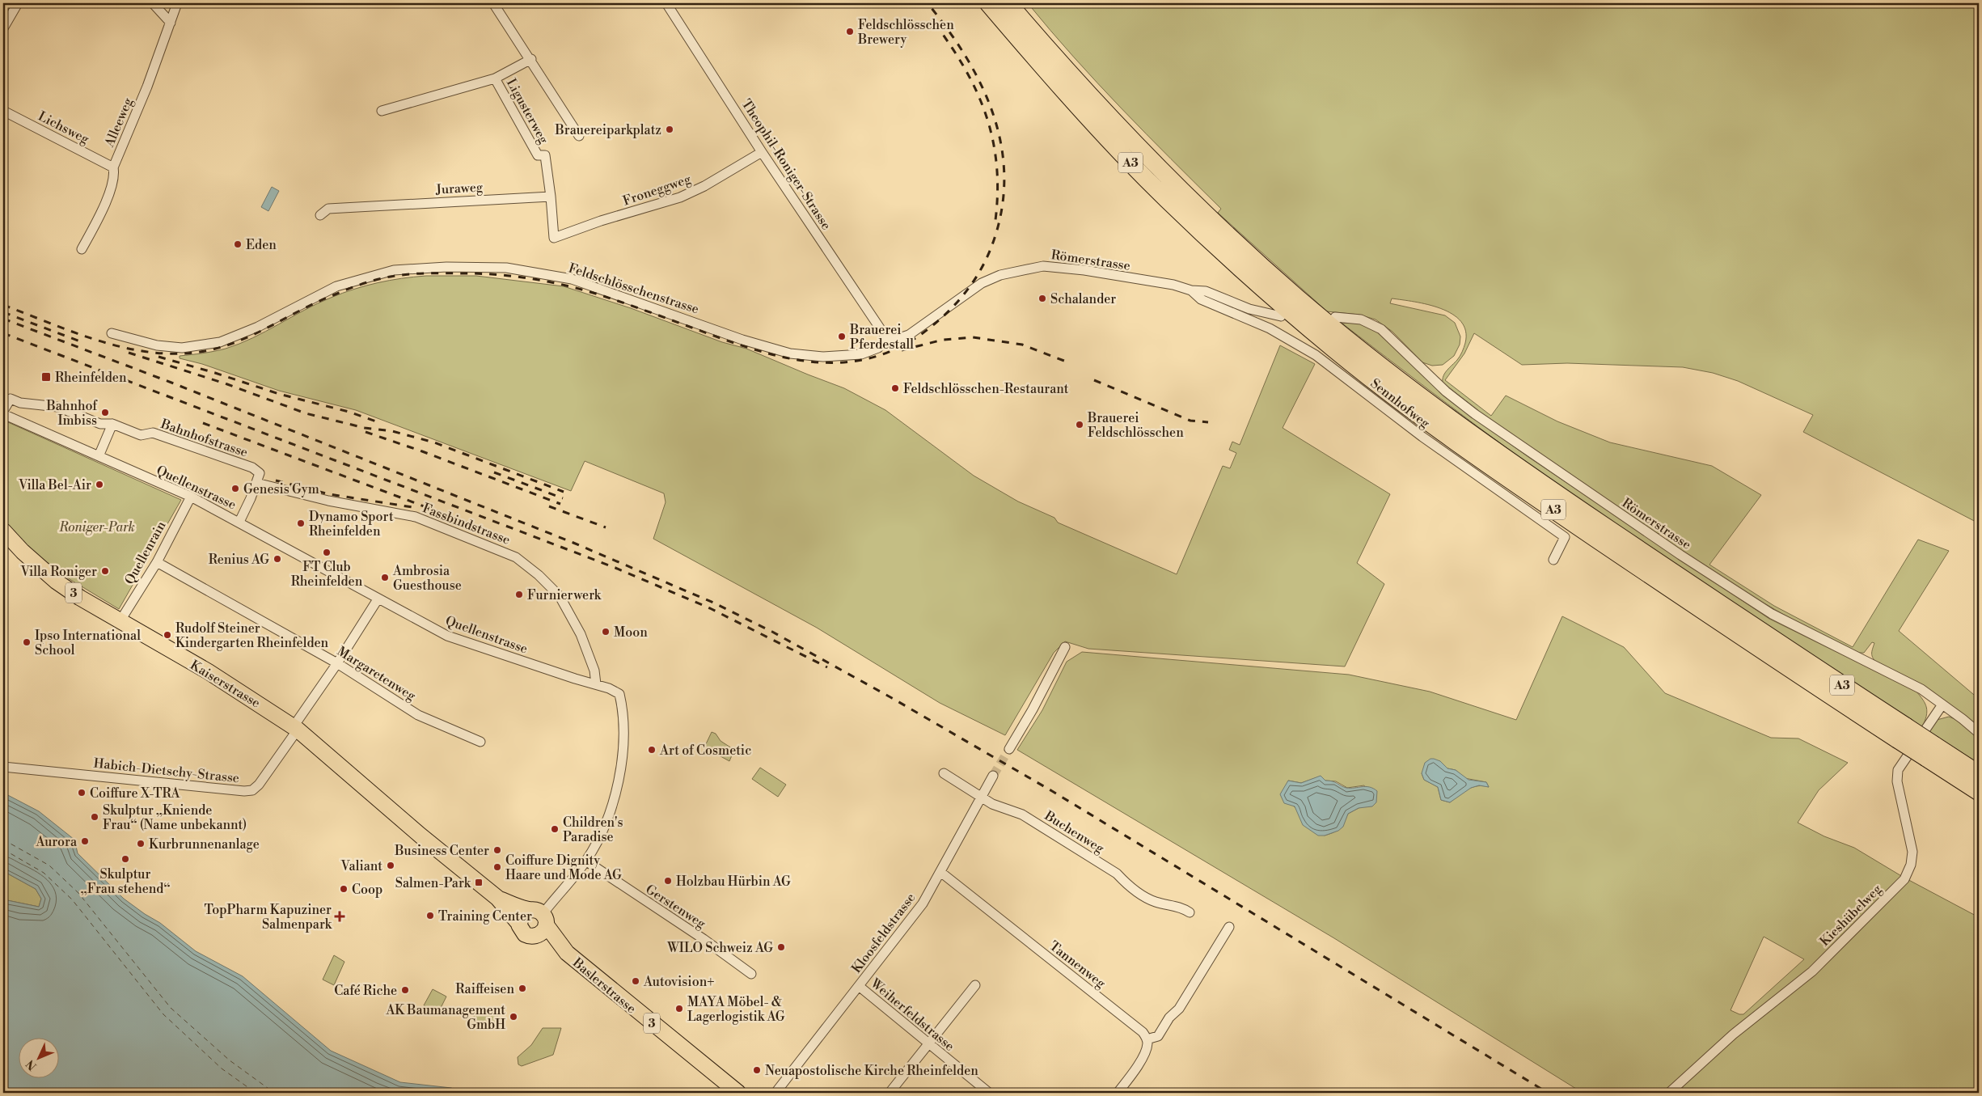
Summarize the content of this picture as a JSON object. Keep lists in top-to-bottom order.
{
  "streets": {
    "highway": ["A3"],
    "main road": ["3", "Kaiserstrasse", "Baslerstrasse"],
    "street": [
      "Ligusterweg",
      "Alleeweg",
      "Lichsweg",
      "Theophil-Roniger-Strasse",
      "Juraweg",
      "Froneggweg",
      "Römerstrasse",
      "Feldschlösschenstrasse",
      "Sennhofweg",
      "Bahnhofstrasse",
      "Quellenstrasse",
      "Fassbindstrasse",
      "Quellenrain",
      "Margaretenweg",
      "Habich-Dietschy-Strasse",
      "Buchenweg",
      "Gerstenweg",
      "Kieshübelweg",
      "Kloosfeldstrasse",
      "Tannenweg",
      "Weiherfeldstrasse"
    ]
  },
  "crossings": [
    ["Ligusterweg", "Juraweg"],
    ["Ligusterweg", "Froneggweg"],
    ["Alleeweg", "Lichsweg"],
    ["Theophil-Roniger-Strasse", "Froneggweg"],
    ["Theophil-Roniger-Strasse", "Römerstrasse"],
    ["Theophil-Roniger-Strasse", "Feldschlösschenstrasse"],
    ["Juraweg", "Froneggweg"],
    ["Römerstrasse", "Feldschlösschenstrasse"],
    ["Römerstrasse", "Sennhofweg"],
    ["Römerstrasse", "Kieshübelweg"],
    ["Bahnhofstrasse", "Quellenstrasse"],
    ["Bahnhofstrasse", "Fassbindstrasse"],
    ["Quellenstrasse", "Fassbindstrasse"],
    ["Quellenstrasse", "Quellenrain"],
    ["Quellenstrasse", "3"],
    ["Quellenstrasse", "Gerstenweg"],
    ["Quellenstrasse", "Baslerstrasse"],
    ["Quellenrain", "Margaretenweg"],
    ["Quellenrain", "Kaiserstrasse"],
    ["3", "Kaiserstrasse"],
    ["3", "Baslerstrasse"],
    ["Kaiserstrasse", "Habich-Dietschy-Strasse"],
    ["Buchenweg", "Kloosfeldstrasse"],
    ["Kloosfeldstrasse", "Tannenweg"],
    ["Kloosfeldstrasse", "Weiherfeldstrasse"]
  ],
  "parks": ["Roniger-Park"],
  "places": {
    "other": [
      "Feldschlösschen Brewery",
      "Brauereiparkplatz",
      "Eden",
      "Schalander",
      "Brauerei Pferdestall",
      "Feldschlösschen-Restaurant",
      "Bahnhof Imbiss",
      "Brauerei Feldschlösschen",
      "Villa Bel-Air",
      "Genesis Gym",
      "Dynamo Sport Rheinfelden",
      "FT Club Rheinfelden",
      "Renius AG",
      "Villa Roniger",
      "Ambrosia Guesthouse",
      "Furnierwerk",
      "Moon",
      "Rudolf Steiner Kindergarten Rheinfelden",
      "Ipso International School",
      "Art of Cosmetic",
      "Coiffure X-TRA",
      "Skulptur „Kniende Frau“ (Name unbekannt)",
      "Children's Paradise",
      "Aurora",
      "Kurbrunnenanlage",
      "Business Center",
      "Skulptur „Frau stehend“",
      "Valiant",
      "Coiffure Dignity Haare und Mode AG",
      "Holzbau Hürbin AG",
      "Coop",
      "Training Center",
      "WILO Schweiz AG",
      "Autovision+",
      "Raiffeisen",
      "Café Riche",
      "MAYA Möbel- & Lagerlogistik AG",
      "AK Baumanagement GmbH",
      "Neuapostolische Kirche Rheinfelden"
    ],
    "transit": ["Rheinfelden", "Salmen-Park"],
    "health": ["TopPharm Kapuziner Salmenpark"]
  },
  "north": "bottom left"
}
